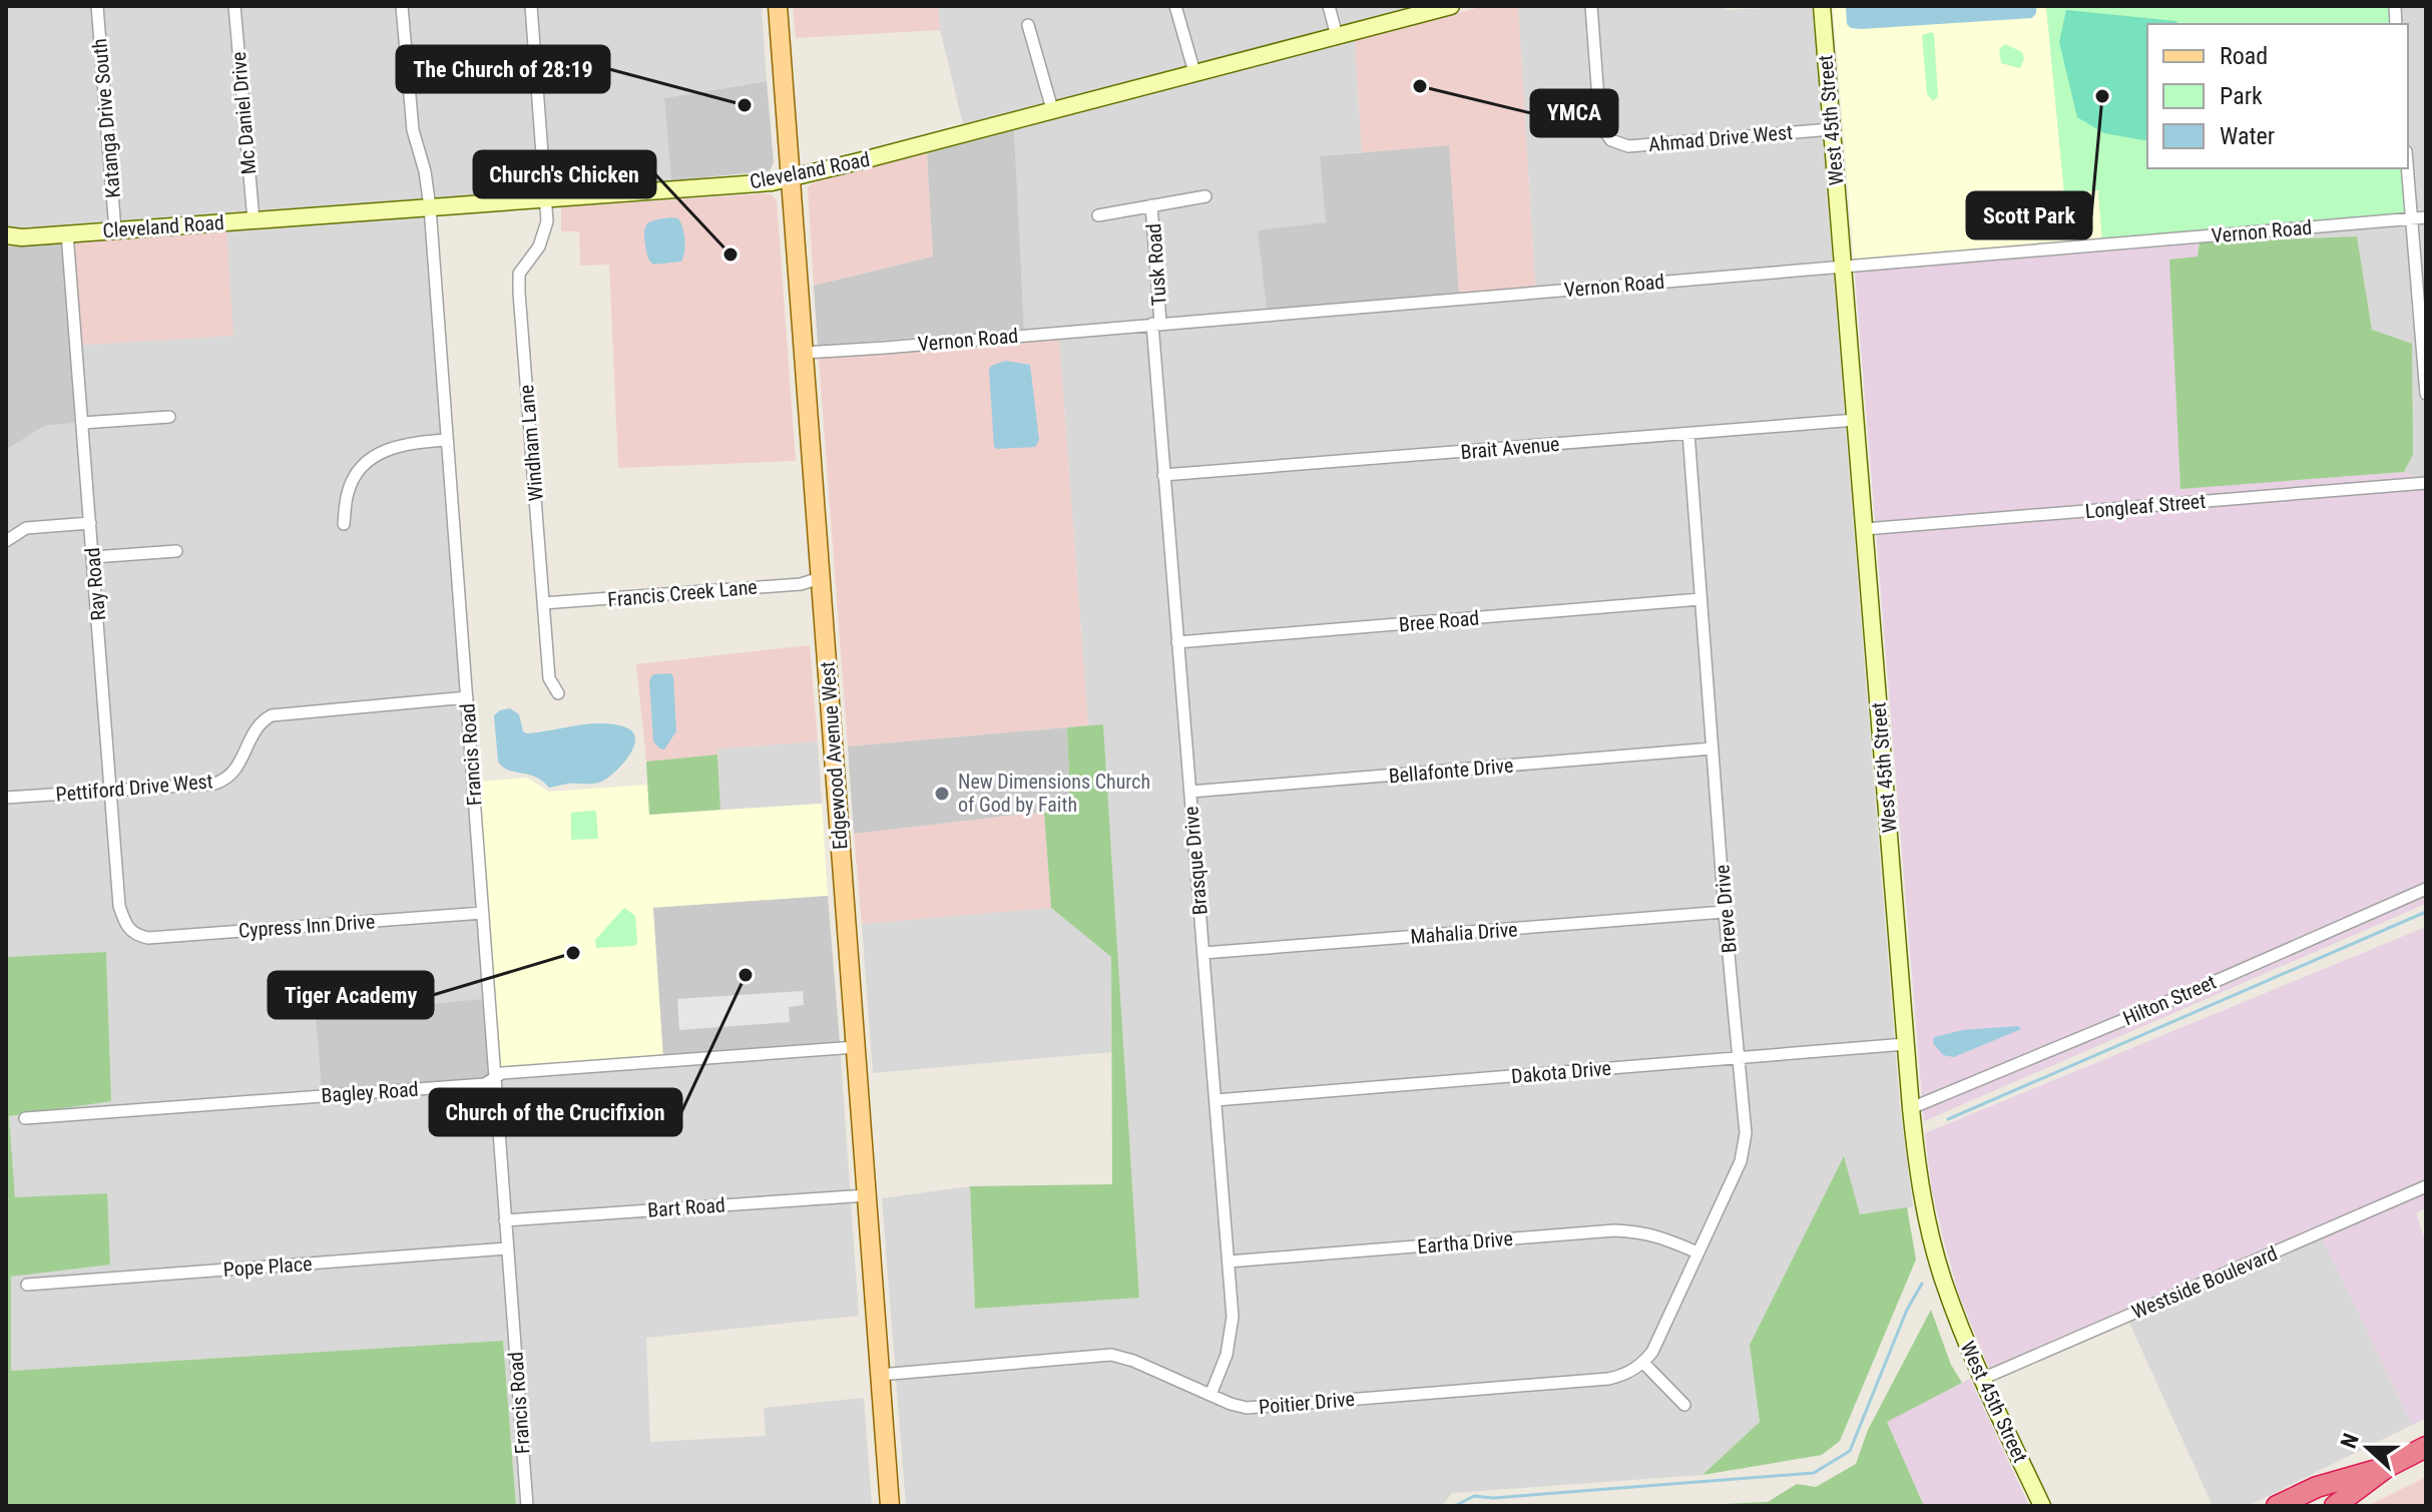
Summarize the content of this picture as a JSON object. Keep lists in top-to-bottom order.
{
  "streets": {
    "main road": ["Edgewood Avenue West"],
    "street": [
      "Mc Daniel Drive",
      "Katanga Drive South",
      "West 45th Street",
      "Ahmad Drive West",
      "Cleveland Road",
      "Vernon Road",
      "Tusk Road",
      "Windham Lane",
      "Brait Avenue",
      "Longleaf Street",
      "Ray Road",
      "Francis Creek Lane",
      "Bree Road",
      "Francis Road",
      "Bellafonte Drive",
      "Pettiford Drive West",
      "Brasque Drive",
      "Breve Drive",
      "Cypress Inn Drive",
      "Mahalia Drive",
      "Hilton Street",
      "Dakota Drive",
      "Bagley Road",
      "Bart Road",
      "Eartha Drive",
      "Pope Place",
      "Westside Boulevard",
      "Poitier Drive"
    ]
  },
  "crossings": [
    ["Mc Daniel Drive", "Cleveland Road"],
    ["Katanga Drive South", "Cleveland Road"],
    ["West 45th Street", "Ahmad Drive West"],
    ["West 45th Street", "Vernon Road"],
    ["West 45th Street", "Brait Avenue"],
    ["West 45th Street", "Longleaf Street"],
    ["West 45th Street", "Hilton Street"],
    ["West 45th Street", "Dakota Drive"],
    ["West 45th Street", "Westside Boulevard"],
    ["Cleveland Road", "Windham Lane"],
    ["Cleveland Road", "Ray Road"],
    ["Cleveland Road", "Francis Road"],
    ["Cleveland Road", "Edgewood Avenue West"],
    ["Vernon Road", "Tusk Road"],
    ["Vernon Road", "Edgewood Avenue West"],
    ["Vernon Road", "Brasque Drive"],
    ["Tusk Road", "Brasque Drive"],
    ["Windham Lane", "Francis Creek Lane"],
    ["Brait Avenue", "Brasque Drive"],
    ["Brait Avenue", "Breve Drive"],
    ["Ray Road", "Pettiford Drive West"],
    ["Ray Road", "Cypress Inn Drive"],
    ["Francis Creek Lane", "Edgewood Avenue West"],
    ["Bree Road", "Brasque Drive"],
    ["Bree Road", "Breve Drive"],
    ["Francis Road", "Pettiford Drive West"],
    ["Francis Road", "Cypress Inn Drive"],
    ["Francis Road", "Bagley Road"],
    ["Francis Road", "Bart Road"],
    ["Francis Road", "Pope Place"],
    ["Edgewood Avenue West", "Bagley Road"],
    ["Edgewood Avenue West", "Bart Road"],
    ["Edgewood Avenue West", "Poitier Drive"],
    ["Bellafonte Drive", "Brasque Drive"],
    ["Bellafonte Drive", "Breve Drive"],
    ["Brasque Drive", "Mahalia Drive"],
    ["Brasque Drive", "Dakota Drive"],
    ["Brasque Drive", "Eartha Drive"],
    ["Brasque Drive", "Poitier Drive"],
    ["Breve Drive", "Mahalia Drive"],
    ["Breve Drive", "Dakota Drive"],
    ["Breve Drive", "Eartha Drive"],
    ["Breve Drive", "Poitier Drive"]
  ],
  "places": [
    "YMCA",
    "Scott Park",
    "The Church of 28:19",
    "Church's Chicken",
    "New Dimensions Church of God by Faith",
    "Tiger Academy",
    "Church of the Crucifixion"
  ],
  "legend": ["Road", "Park", "Water"],
  "north": "left"
}
